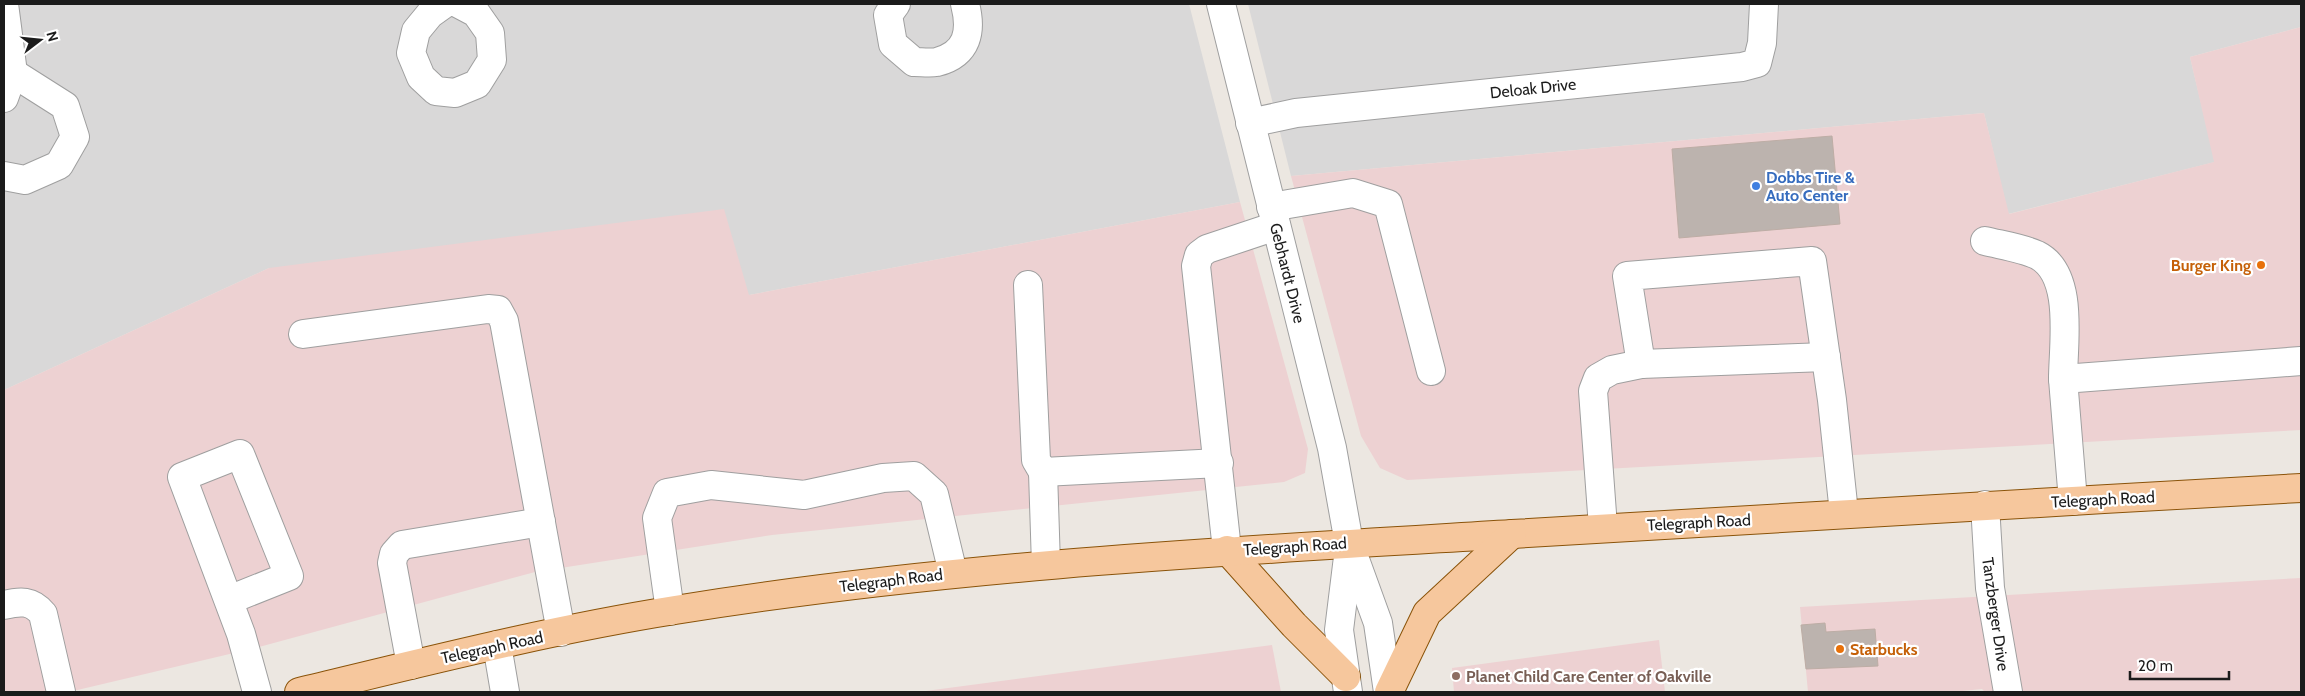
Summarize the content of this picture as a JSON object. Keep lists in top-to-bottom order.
{
  "streets": {
    "main road": ["Telegraph Road"],
    "street": ["Deloak Drive", "Gebhardt Drive", "Tanzberger Drive"]
  },
  "crossings": [
    ["Deloak Drive", "Gebhardt Drive"],
    ["Gebhardt Drive", "Telegraph Road"],
    ["Telegraph Road", "Tanzberger Drive"]
  ],
  "places": [
    "Dobbs Tire & Auto Center",
    "Burger King",
    "Starbucks",
    "Planet Child Care Center of Oakville"
  ],
  "scale_bar": "20 m",
  "north": "right"
}
